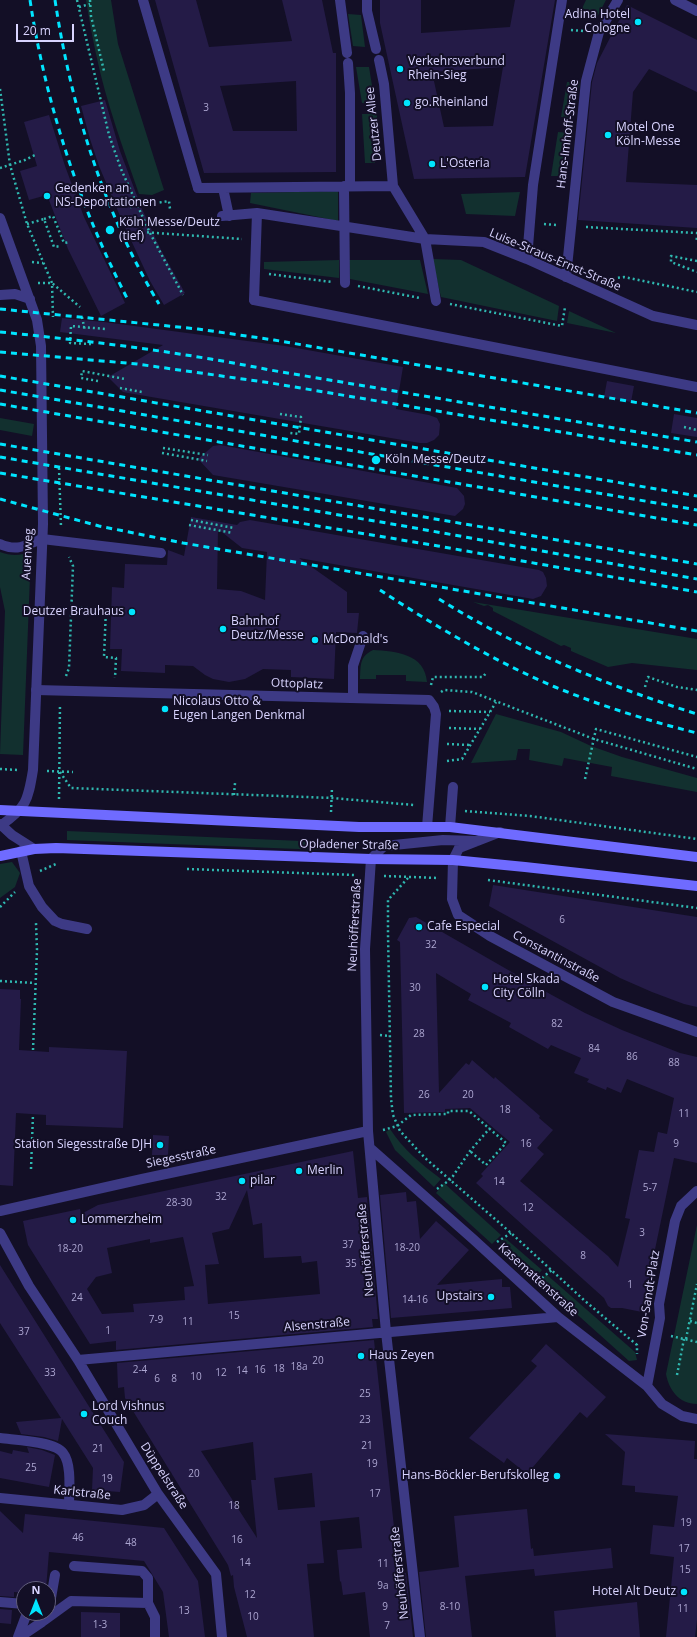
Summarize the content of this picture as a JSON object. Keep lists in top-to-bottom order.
{
  "streets": {
    "main road": ["Opladener Straße"],
    "street": [
      "Deutzer Allee",
      "Hans-Imhoff-Straße",
      "Luise-Straus-Ernst-Straße",
      "Auenweg",
      "Ottoplatz",
      "Neuhöfferstraße",
      "Constantinstraße",
      "Siegesstraße",
      "Kasemattenstraße",
      "Von-Sandt-Platz",
      "Alsenstraße",
      "Düppelstraße",
      "Karlstraße"
    ]
  },
  "crossings": [
    ["Deutzer Allee", "Luise-Straus-Ernst-Straße"],
    ["Hans-Imhoff-Straße", "Luise-Straus-Ernst-Straße"],
    ["Auenweg", "Ottoplatz"],
    ["Auenweg", "Opladener Straße"],
    ["Opladener Straße", "Neuhöfferstraße"],
    ["Opladener Straße", "Constantinstraße"],
    ["Neuhöfferstraße", "Siegesstraße"],
    ["Neuhöfferstraße", "Kasemattenstraße"],
    ["Neuhöfferstraße", "Alsenstraße"],
    ["Kasemattenstraße", "Von-Sandt-Platz"],
    ["Kasemattenstraße", "Alsenstraße"],
    ["Alsenstraße", "Düppelstraße"],
    ["Düppelstraße", "Karlstraße"]
  ],
  "places": [
    "Adina Hotel Cologne",
    "Verkehrsverbund Rhein-Sieg",
    "go.Rheinland",
    "Motel One Köln-Messe",
    "L'Osteria",
    "Gedenken an NS-Deportationen",
    "Köln Messe/Deutz (tief)",
    "Köln Messe/Deutz",
    "Deutzer Brauhaus",
    "Bahnhof Deutz/Messe",
    "McDonald's",
    "Nicolaus Otto & Eugen Langen Denkmal",
    "Cafe Especial",
    "Hotel Skada City Cölln",
    "Station Siegesstraße DJH",
    "Merlin",
    "pilar",
    "Lommerzheim",
    "Upstairs",
    "Haus Zeyen",
    "Lord Vishnus Couch",
    "Hans-Böckler-Berufskolleg",
    "Hotel Alt Deutz"
  ],
  "house_numbers": [
    "3",
    "6",
    "32",
    "30",
    "82",
    "28",
    "84",
    "86",
    "88",
    "26",
    "20",
    "18",
    "11",
    "16",
    "9",
    "14",
    "5-7",
    "32",
    "28-30",
    "12",
    "3",
    "37",
    "18-20",
    "18-20",
    "8",
    "35",
    "1",
    "24",
    "14-16",
    "15",
    "7-9",
    "11",
    "1",
    "37",
    "20",
    "18a",
    "18",
    "2-4",
    "16",
    "14",
    "33",
    "12",
    "10",
    "6",
    "8",
    "25",
    "23",
    "21",
    "21",
    "19",
    "25",
    "20",
    "19",
    "17",
    "18",
    "19",
    "46",
    "16",
    "48",
    "17",
    "14",
    "11",
    "15",
    "9a",
    "12",
    "9",
    "8-10",
    "11",
    "13",
    "10",
    "1-3",
    "7"
  ],
  "scale_bar": "20 m",
  "north": "top"
}
